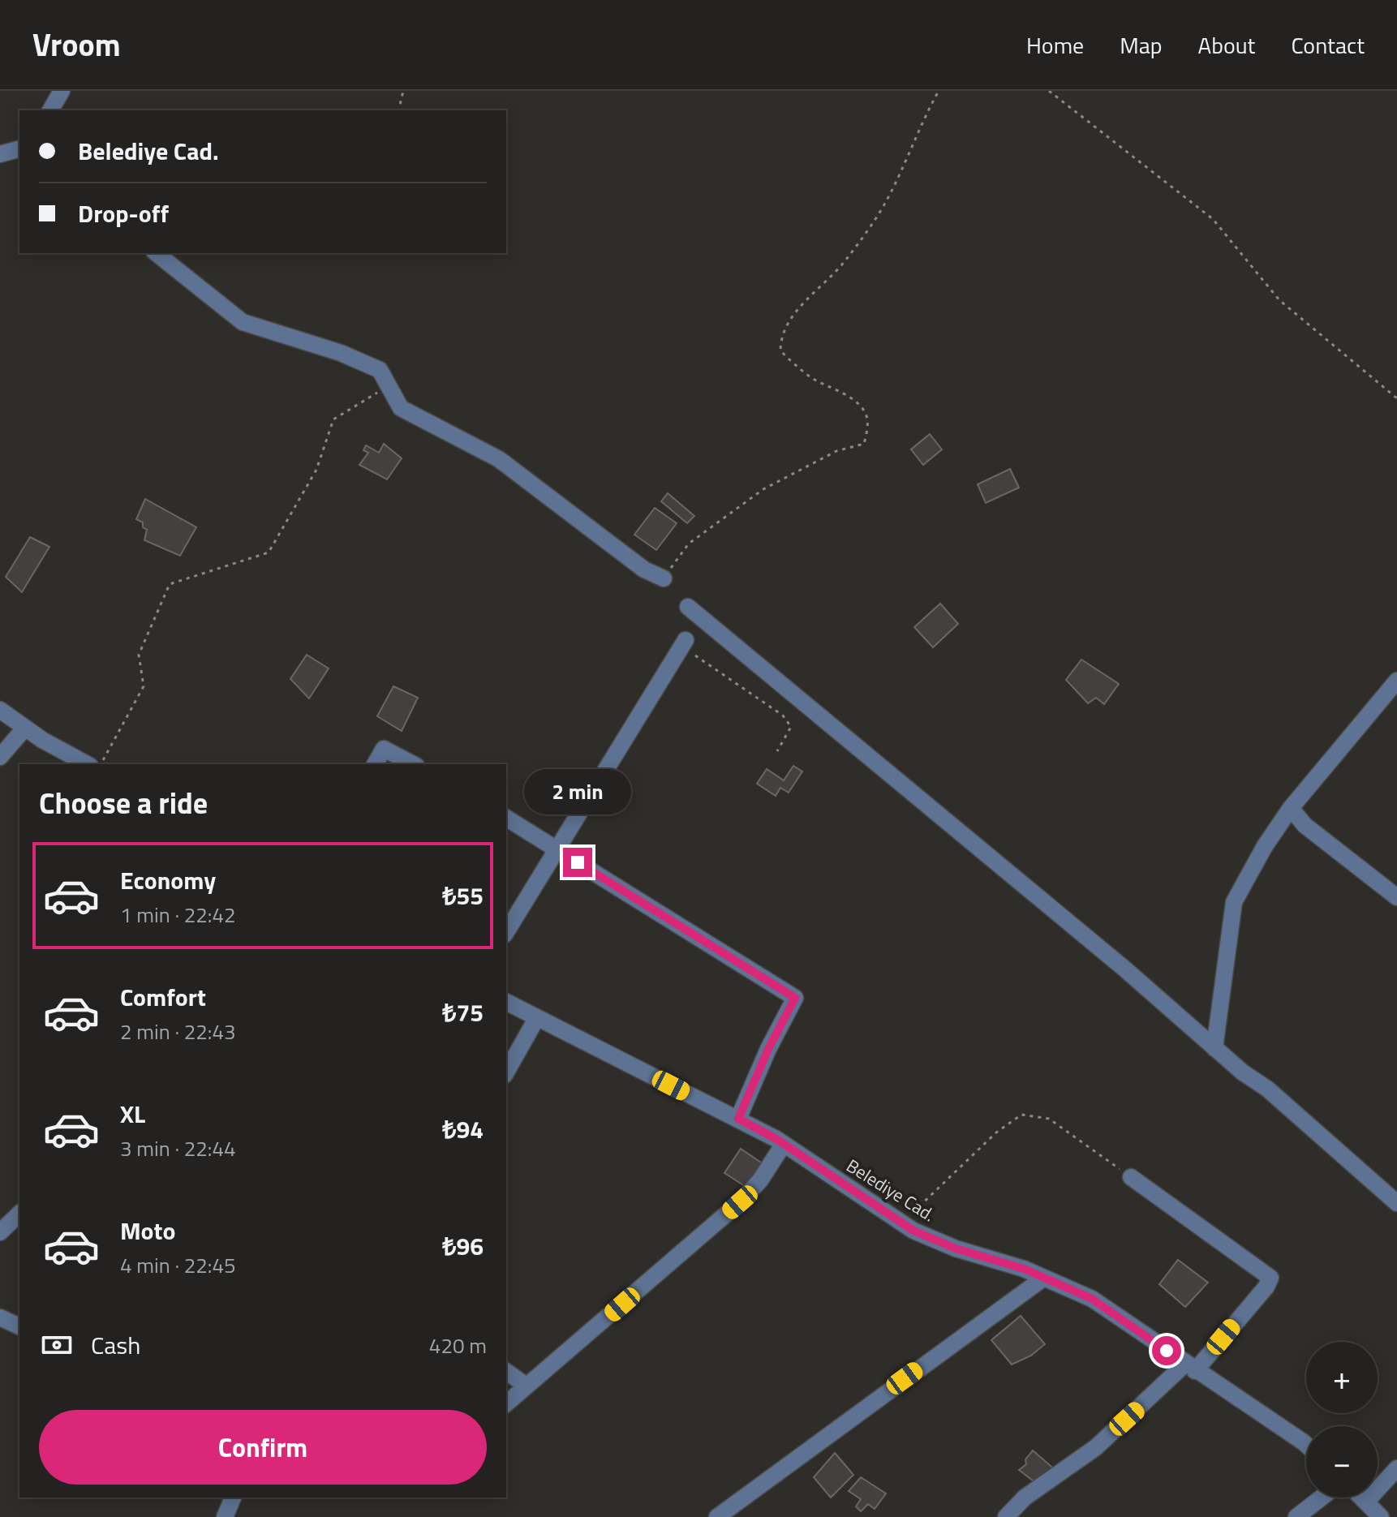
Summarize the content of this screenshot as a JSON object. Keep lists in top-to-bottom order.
{
  "streets": {
    "street": ["Belediye Cad."]
  },
  "page": {
    "header": "Vroom",
    "nav": [
      "Home",
      "Map",
      "About",
      "Contact"
    ],
    "banner": ["Belediye Cad.", "Drop-off"],
    "heading": "Choose a ride",
    "bubble": "2 min",
    "list": [
      {
        "name": "Economy",
        "note": "1 min · 22:42",
        "value": "₺55"
      },
      {
        "name": "Comfort",
        "note": "2 min · 22:43",
        "value": "₺75"
      },
      {
        "name": "XL",
        "note": "3 min · 22:44",
        "value": "₺94"
      },
      {
        "name": "Moto",
        "note": "4 min · 22:45",
        "value": "₺96"
      }
    ],
    "pay": ["Cash", "420 m"],
    "map_buttons": ["+", "−"],
    "buttons": "Confirm"
  }
}
